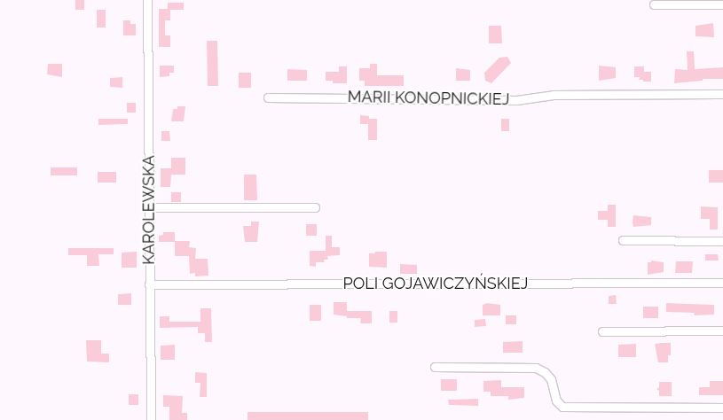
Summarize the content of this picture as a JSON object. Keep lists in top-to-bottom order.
{
  "streets": {
    "street": ["MARII KONOPNICKIEJ", "KAROLEWSKA", "POLI GOJAWICZYŃSKIEJ"]
  },
  "crossings": [
    ["KAROLEWSKA", "POLI GOJAWICZYŃSKIEJ"]
  ]
}
